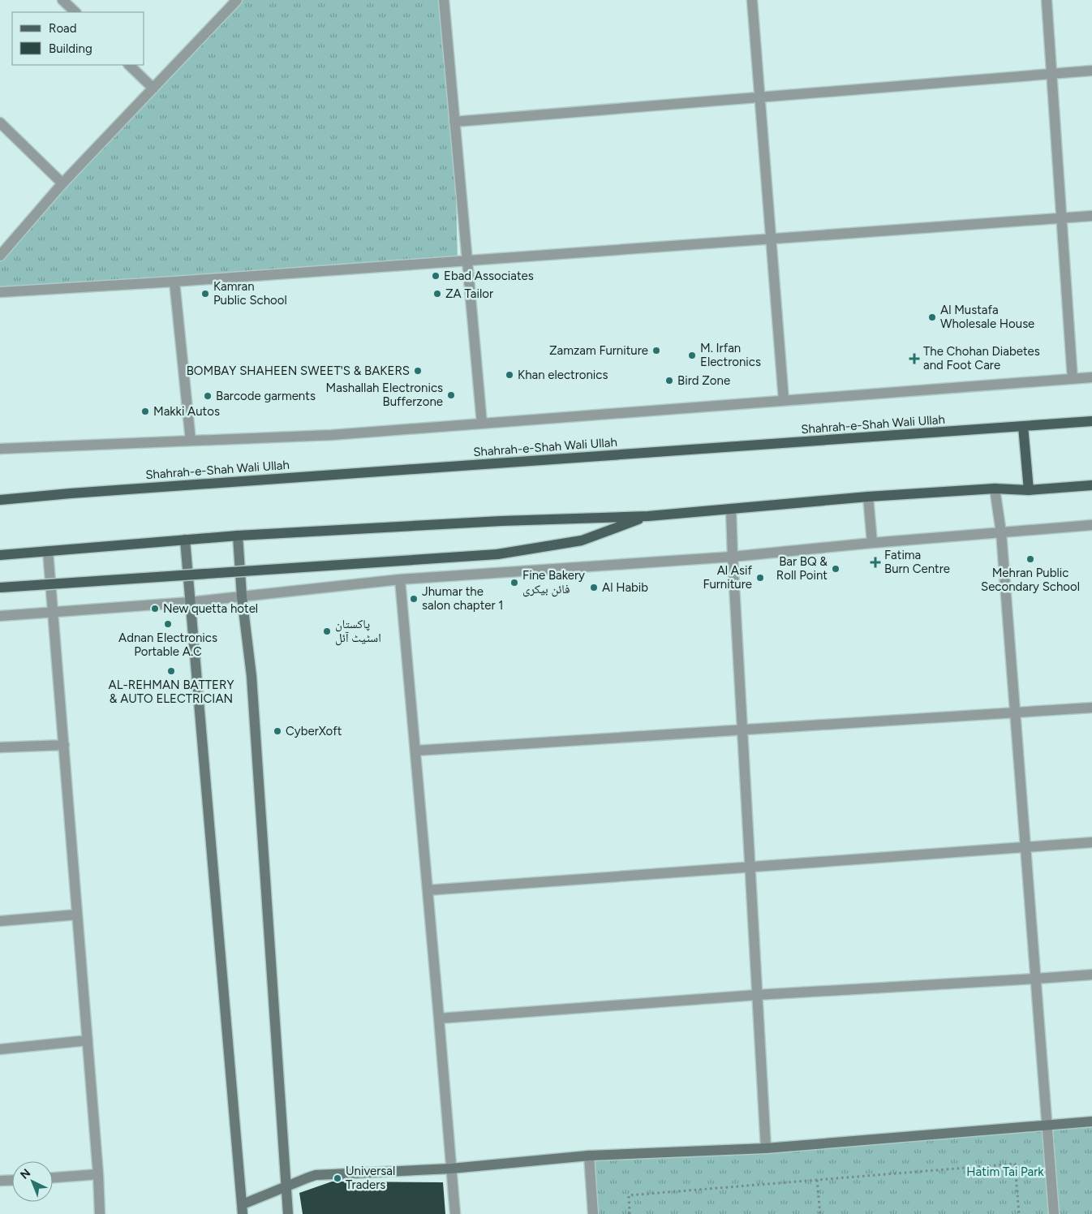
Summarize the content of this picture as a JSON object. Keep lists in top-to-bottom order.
{
  "streets": {
    "main road": ["Shahrah-e-Shah Wali Ullah"]
  },
  "parks": ["Hatim Tai Park"],
  "places": {
    "other": [
      "Ebad Associates",
      "Kamran Public School",
      "ZA Tailor",
      "Al Mustafa Wholesale House",
      "Zamzam Furniture",
      "M. Irfan Electronics",
      "BOMBAY SHAHEEN SWEET'S & BAKERS",
      "Khan electronics",
      "Bird Zone",
      "Mashallah Electronics Bufferzone",
      "Barcode garments",
      "Makki Autos",
      "Mehran Public Secondary School",
      "Bar BQ & Roll Point",
      "Al Asif Furniture",
      "Fine Bakery فائن بیکری",
      "Al Habib",
      "Jhumar the salon chapter 1",
      "New quetta hotel",
      "Adnan Electronics Portable A.C",
      "پاکستان اسٹیٹ آئل",
      "AL-REHMAN BATTERY & AUTO ELECTRICIAN",
      "CyberXoft",
      "Universal Traders"
    ],
    "health": ["The Chohan Diabetes and Foot Care", "Fatima Burn Centre"]
  },
  "legend": ["Road", "Building"],
  "north": "top left"
}
